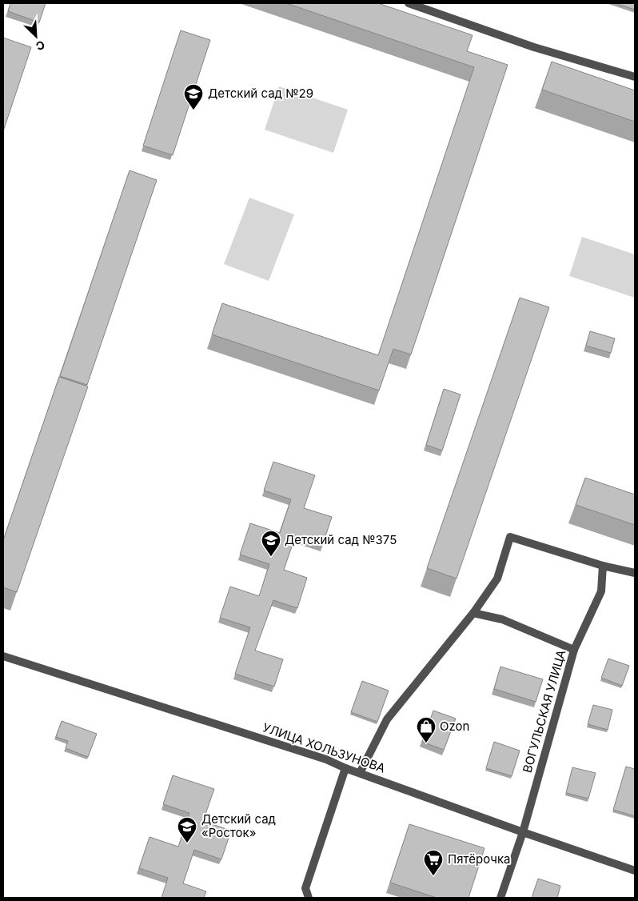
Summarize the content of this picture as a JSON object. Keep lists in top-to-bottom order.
{
  "streets": {
    "street": ["ВОГУЛЬСКАЯ УЛИЦА", "УЛИЦА ХОЛЬЗУНОВА"]
  },
  "crossings": [
    ["ВОГУЛЬСКАЯ УЛИЦА", "УЛИЦА ХОЛЬЗУНОВА"]
  ],
  "places": {
    "school or university": ["Детский сад №29", "Детский сад №375", "Детский сад «Росток»"],
    "shop": ["Ozon"],
    "supermarket": ["Пятёрочка"]
  },
  "north": "bottom right"
}
